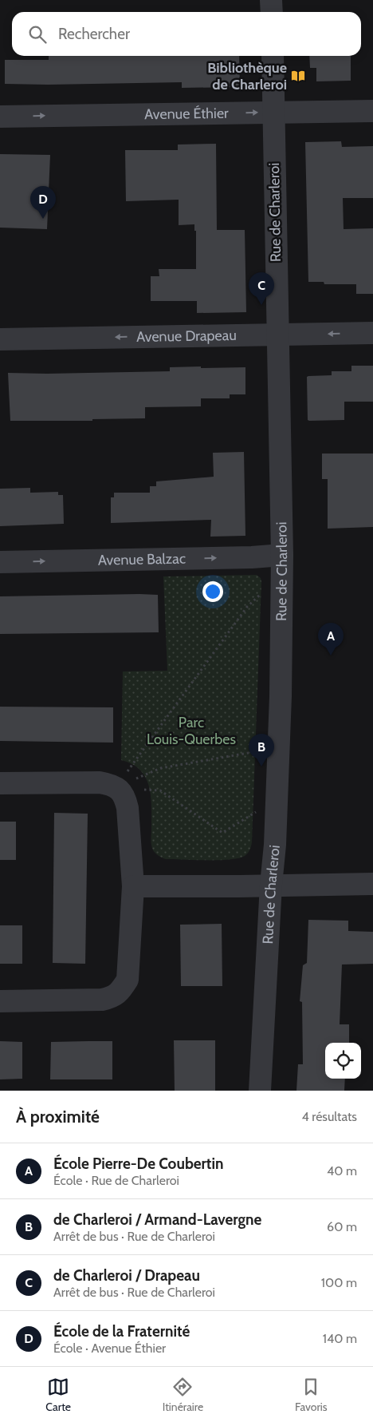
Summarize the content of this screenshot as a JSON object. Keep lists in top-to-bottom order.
{
  "streets": {
    "street": [
      "Avenue Éthier",
      "Rue de Charleroi",
      "Avenue Drapeau",
      "Avenue Balzac"
    ]
  },
  "crossings": [
    ["Avenue Éthier", "Rue de Charleroi"],
    ["Rue de Charleroi", "Avenue Drapeau"],
    ["Rue de Charleroi", "Avenue Balzac"]
  ],
  "one_way": ["Avenue Éthier", "Avenue Drapeau", "Avenue Balzac"],
  "parks": ["Parc Louis-Querbes"],
  "places": {
    "library": ["Bibliothèque de Charleroi"]
  },
  "page": {
    "search": "Rechercher",
    "pins": [
      "D",
      "C",
      "A",
      "B"
    ],
    "heading": ["À proximité", "4 résultats"],
    "list": [
      {
        "mark": "A",
        "name": "École Pierre-De Coubertin",
        "note": "École · Rue de Charleroi",
        "value": "40 m"
      },
      {
        "mark": "B",
        "name": "de Charleroi / Armand-Lavergne",
        "note": "Arrêt de bus · Rue de Charleroi",
        "value": "60 m"
      },
      {
        "mark": "C",
        "name": "de Charleroi / Drapeau",
        "note": "Arrêt de bus · Rue de Charleroi",
        "value": "100 m"
      },
      {
        "mark": "D",
        "name": "École de la Fraternité",
        "note": "École · Avenue Éthier",
        "value": "140 m"
      }
    ],
    "nav": ["Carte", "Itinéraire", "Favoris"]
  }
}
